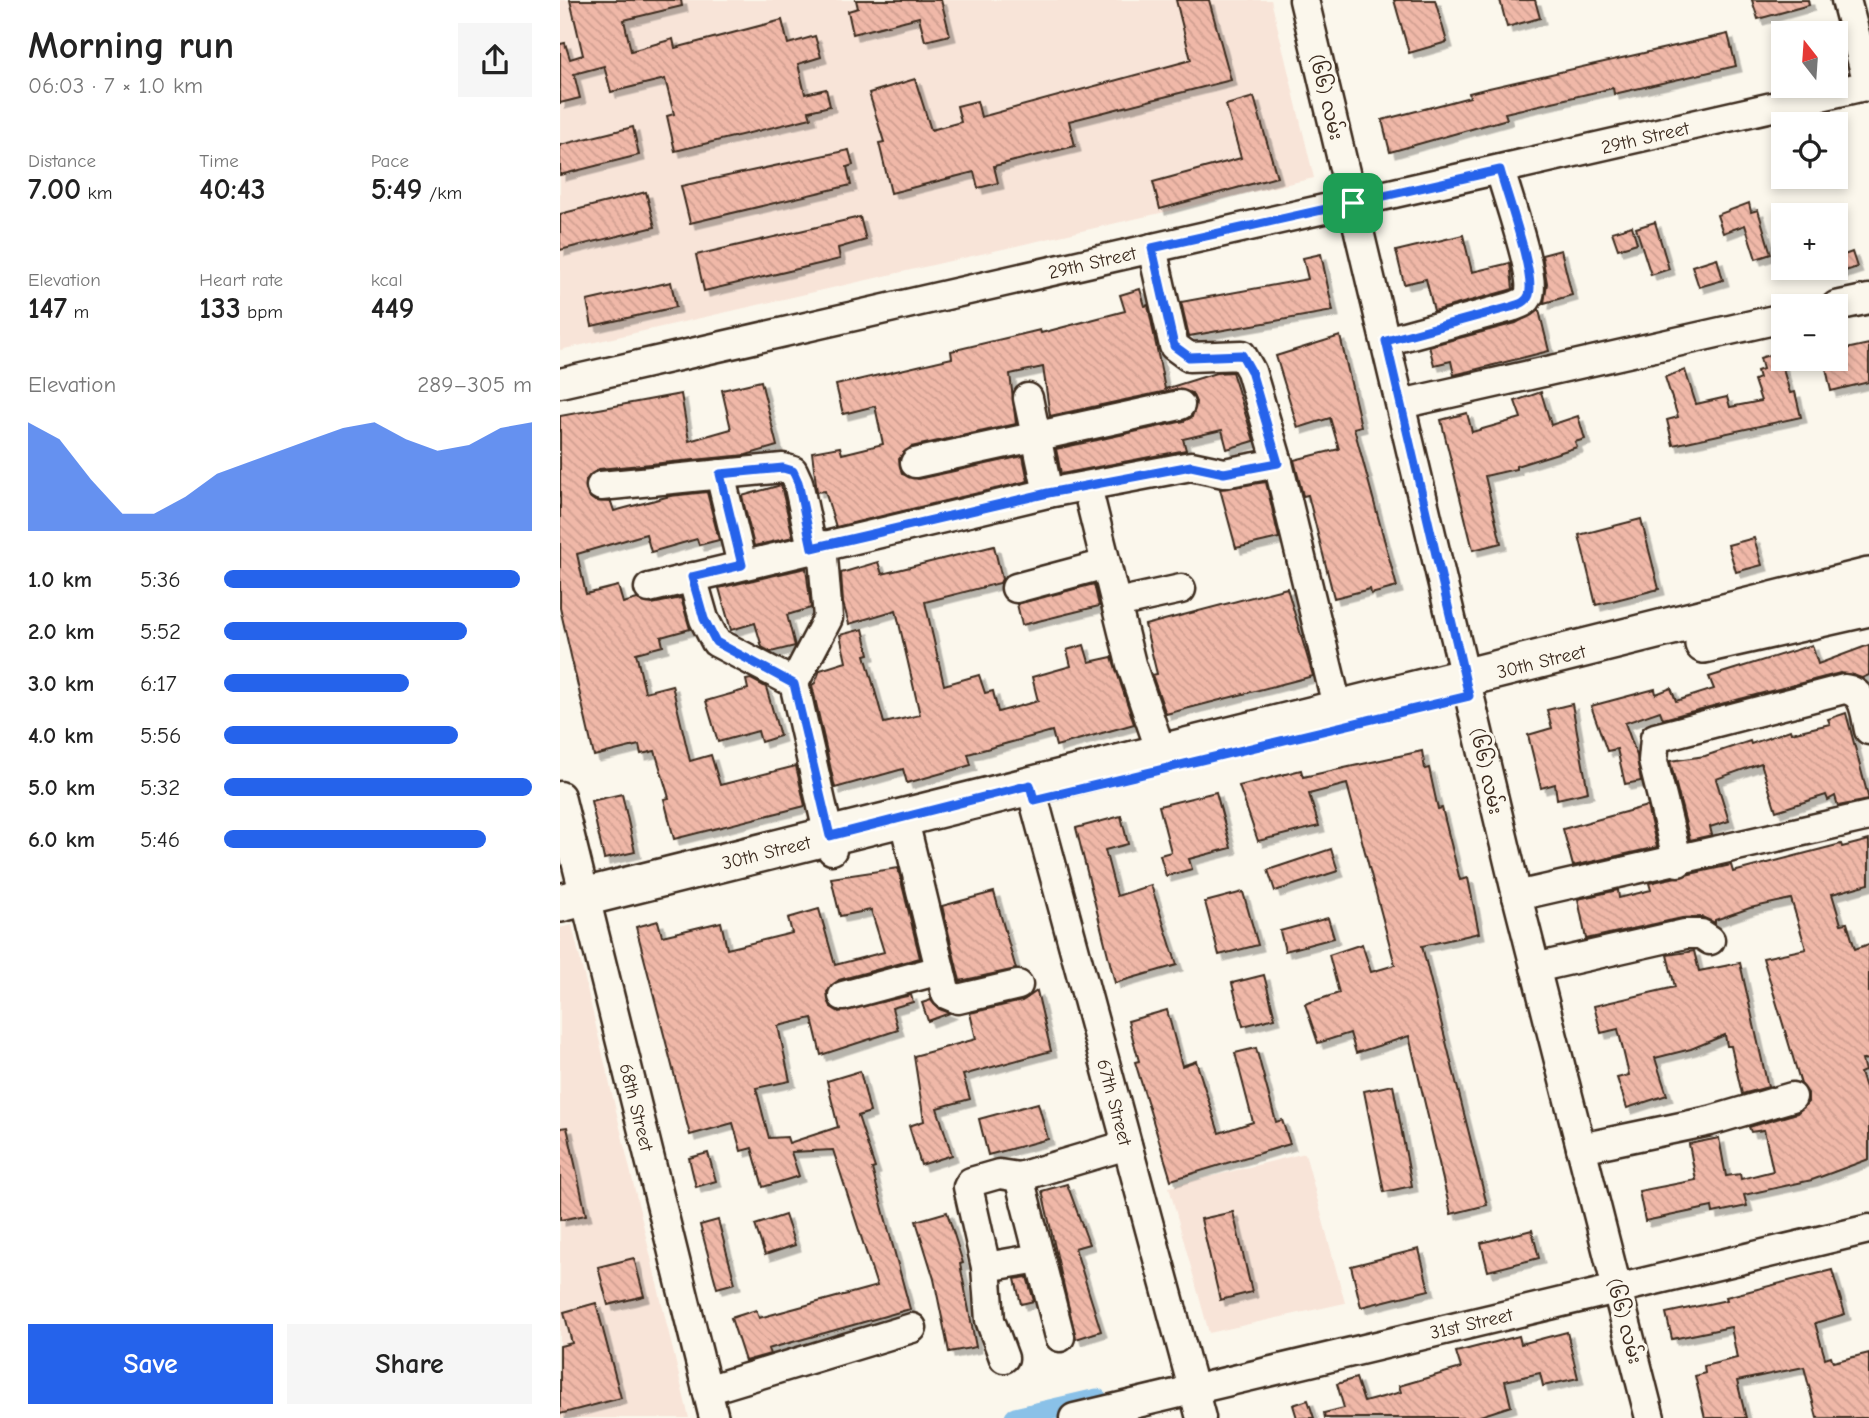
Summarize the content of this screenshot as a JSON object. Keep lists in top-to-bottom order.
{
  "streets": {
    "main road": ["30th Street"],
    "street": [
      "(၆၆) လမ်း",
      "29th Street",
      "67th Street",
      "68th Street",
      "31st Street"
    ]
  },
  "crossings": [
    ["(၆၆) လမ်း", "29th Street"],
    ["(၆၆) လမ်း", "30th Street"],
    ["(၆၆) လမ်း", "31st Street"],
    ["30th Street", "67th Street"],
    ["30th Street", "68th Street"],
    ["67th Street", "31st Street"]
  ],
  "north": "top",
  "page": {
    "heading": ["Morning run", "06:03 · 7 × 1.0 km"],
    "map_buttons": ["+", "−"],
    "stats": [
      ["Distance", "7.00 km"],
      ["Time", "40:43"],
      ["Pace", "5:49 /km"],
      ["Elevation", "147 m"],
      ["Heart rate", "133 bpm"],
      ["kcal", "449"]
    ],
    "chart": ["Elevation", "289–305 m"],
    "list": [
      {
        "name": "1.0 km",
        "note": "5:36"
      },
      {
        "name": "2.0 km",
        "note": "5:52"
      },
      {
        "name": "3.0 km",
        "note": "6:17"
      },
      {
        "name": "4.0 km",
        "note": "5:56"
      },
      {
        "name": "5.0 km",
        "note": "5:32"
      },
      {
        "name": "6.0 km",
        "note": "5:46"
      }
    ],
    "buttons": ["Save", "Share"]
  }
}
